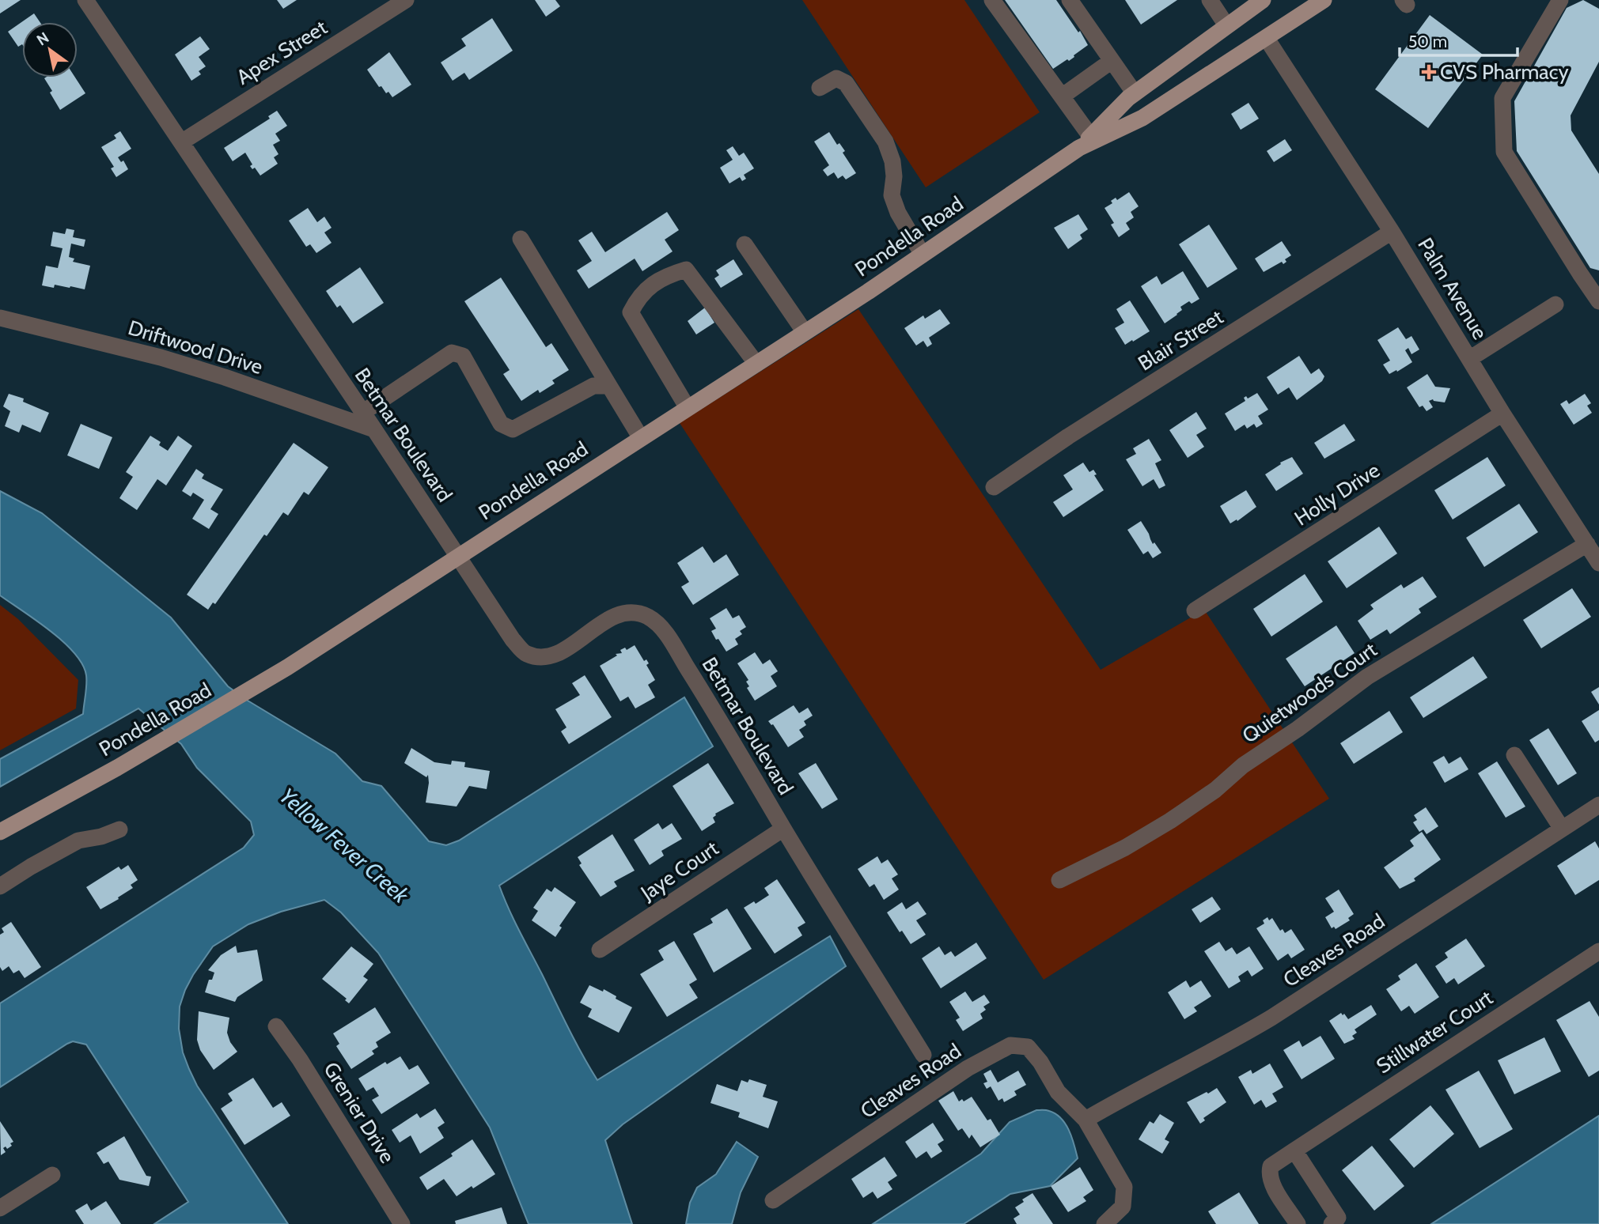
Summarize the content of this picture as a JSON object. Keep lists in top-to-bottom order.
{
  "streets": {
    "main road": ["Pondella Road"],
    "street": [
      "Apex Street",
      "Palm Avenue",
      "Blair Street",
      "Driftwood Drive",
      "Betmar Boulevard",
      "Holly Drive",
      "Quietwoods Court",
      "Jaye Court",
      "Cleaves Road",
      "Stillwater Court",
      "Grenier Drive"
    ]
  },
  "crossings": [
    ["Apex Street", "Betmar Boulevard"],
    ["Pondella Road", "Palm Avenue"],
    ["Pondella Road", "Betmar Boulevard"],
    ["Palm Avenue", "Blair Street"],
    ["Palm Avenue", "Holly Drive"],
    ["Palm Avenue", "Quietwoods Court"],
    ["Driftwood Drive", "Betmar Boulevard"],
    ["Betmar Boulevard", "Jaye Court"]
  ],
  "water": ["Yellow Fever Creek"],
  "places": {
    "health": ["CVS Pharmacy"]
  },
  "scale_bar": "50 m",
  "north": "top left"
}
